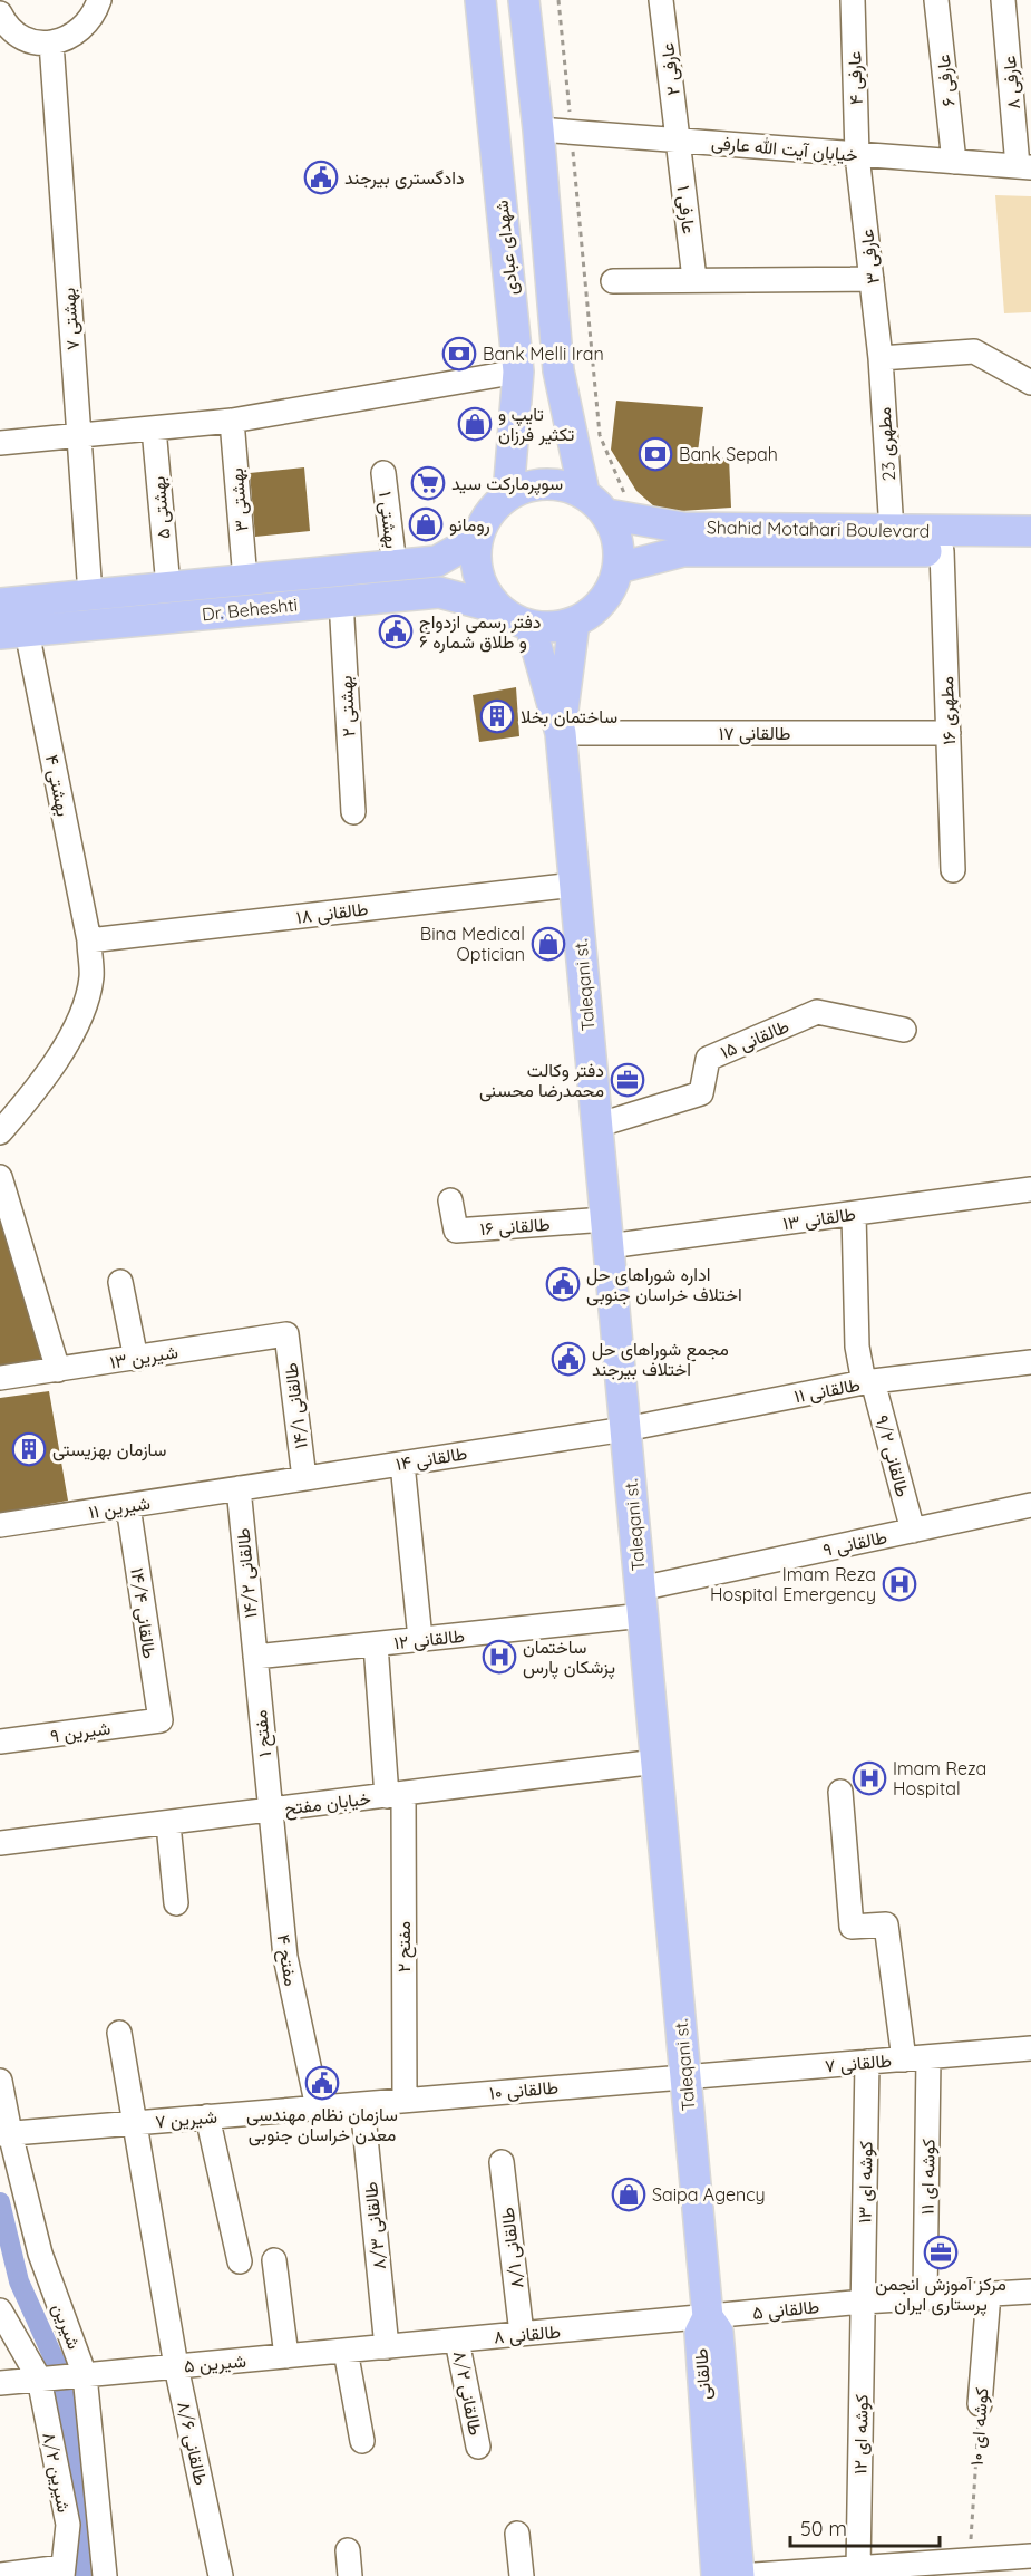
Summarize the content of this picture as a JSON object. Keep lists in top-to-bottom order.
{
  "streets": {
    "main road": [
      "شهدای عبادی",
      "Shahid Motahari Boulevard",
      "Dr. Beheshti",
      "Taleqani st.",
      "طالقانی"
    ],
    "street": [
      "عارفی ۲",
      "عارفی ۴",
      "عارفی ۶",
      "عارفی ۸",
      "خیابان آیت الله عارفی",
      "عارفی ۱",
      "عارفی ۳",
      "بهشتی ۷",
      "مطهری 23",
      "بهشتی ۳",
      "بهشتی ۵",
      "بهشتی ۱",
      "بهشتی ۲",
      "مطهری ۱۶",
      "طالقانی ۱۷",
      "بهشتی ۴",
      "طالقانی ۱۸",
      "طالقانی ۱۵",
      "طالقانی ۱۳",
      "طالقانی ۱۶",
      "شیرین ۱۳",
      "طالقانی ۱۱",
      "طالقانی ۱۴/۱",
      "طالقانی ۹/۲",
      "طالقانی ۱۴",
      "شیرین ۱۱",
      "طالقانی ۹",
      "طالقانی ۱۴/۲",
      "طالقانی ۱۴/۴",
      "طالقانی ۱۲",
      "شیرین ۹",
      "مفتح ۱",
      "خیابان مفتح",
      "مفتح ۲",
      "مفتح ۴",
      "طالقانی ۷",
      "طالقانی ۱۰",
      "شیرین ۷",
      "کوشه ای ۱۱",
      "کوشه ای ۱۳",
      "طالقانی ۸/۳",
      "طالقانی ۸/۱",
      "طالقانی ۵",
      "شیرین",
      "طالقانی ۸",
      "شیرین ۵",
      "طالقانی ۸/۲",
      "کوشه ای ۱۰",
      "کوشه ای ۱۲",
      "طالقانی ۸/۶",
      "شیرین ۸/۲"
    ]
  },
  "crossings": [
    ["عارفی ۲", "خیابان آیت الله عارفی"],
    ["عارفی ۲", "عارفی ۱"],
    ["عارفی ۴", "خیابان آیت الله عارفی"],
    ["عارفی ۴", "عارفی ۳"],
    ["عارفی ۶", "خیابان آیت الله عارفی"],
    ["عارفی ۸", "خیابان آیت الله عارفی"],
    ["خیابان آیت الله عارفی", "عارفی ۱"],
    ["خیابان آیت الله عارفی", "عارفی ۳"],
    ["شهدای عبادی", "Shahid Motahari Boulevard"],
    ["شهدای عبادی", "Dr. Beheshti"],
    ["عارفی ۳", "مطهری 23"],
    ["بهشتی ۷", "Dr. Beheshti"],
    ["مطهری 23", "Shahid Motahari Boulevard"],
    ["بهشتی ۳", "Dr. Beheshti"],
    ["بهشتی ۵", "Dr. Beheshti"],
    ["بهشتی ۱", "Dr. Beheshti"],
    ["Shahid Motahari Boulevard", "Dr. Beheshti"],
    ["Shahid Motahari Boulevard", "مطهری ۱۶"],
    ["Dr. Beheshti", "بهشتی ۲"],
    ["Dr. Beheshti", "بهشتی ۴"],
    ["مطهری ۱۶", "طالقانی ۱۷"],
    ["طالقانی ۱۷", "Taleqani st."],
    ["بهشتی ۴", "طالقانی ۱۸"],
    ["طالقانی ۱۸", "Taleqani st."],
    ["Taleqani st.", "طالقانی ۱۵"],
    ["Taleqani st.", "طالقانی ۱۳"],
    ["Taleqani st.", "طالقانی ۱۶"],
    ["Taleqani st.", "طالقانی ۱۱"],
    ["Taleqani st.", "طالقانی ۱۴"],
    ["Taleqani st.", "طالقانی ۹"],
    ["Taleqani st.", "طالقانی ۱۲"],
    ["Taleqani st.", "خیابان مفتح"],
    ["Taleqani st.", "طالقانی ۷"],
    ["Taleqani st.", "طالقانی ۱۰"],
    ["Taleqani st.", "طالقانی ۵"],
    ["Taleqani st.", "طالقانی ۸"],
    ["Taleqani st.", "طالقانی"],
    ["طالقانی ۱۳", "طالقانی ۱۶"],
    ["طالقانی ۱۳", "طالقانی ۹/۲"],
    ["شیرین ۱۳", "طالقانی ۱۴/۱"],
    ["طالقانی ۱۱", "طالقانی ۹/۲"],
    ["طالقانی ۱۱", "طالقانی ۱۴"],
    ["طالقانی ۱۴/۱", "طالقانی ۱۴"],
    ["طالقانی ۹/۲", "طالقانی ۹"],
    ["طالقانی ۱۴", "شیرین ۱۱"],
    ["طالقانی ۱۴", "طالقانی ۱۴/۲"],
    ["شیرین ۱۱", "طالقانی ۱۴/۲"],
    ["شیرین ۱۱", "طالقانی ۱۴/۴"],
    ["طالقانی ۹", "طالقانی ۱۲"],
    ["طالقانی ۱۴/۲", "طالقانی ۱۲"],
    ["طالقانی ۱۴/۲", "مفتح ۱"],
    ["طالقانی ۱۴/۴", "شیرین ۹"],
    ["طالقانی ۱۲", "مفتح ۱"],
    ["طالقانی ۱۲", "مفتح ۲"],
    ["مفتح ۱", "خیابان مفتح"],
    ["مفتح ۱", "مفتح ۴"],
    ["خیابان مفتح", "مفتح ۲"],
    ["خیابان مفتح", "مفتح ۴"],
    ["مفتح ۲", "طالقانی ۱۰"],
    ["مفتح ۴", "شیرین ۷"],
    ["طالقانی ۷", "طالقانی ۱۰"],
    ["طالقانی ۷", "کوشه ای ۱۱"],
    ["طالقانی ۷", "کوشه ای ۱۳"],
    ["طالقانی ۱۰", "شیرین ۷"],
    ["طالقانی ۱۰", "طالقانی ۸/۳"],
    ["شیرین ۷", "طالقانی ۸/۳"],
    ["شیرین ۷", "شیرین"],
    ["شیرین ۷", "طالقانی ۸/۶"],
    ["کوشه ای ۱۱", "طالقانی ۵"],
    ["کوشه ای ۱۳", "طالقانی ۵"],
    ["کوشه ای ۱۳", "کوشه ای ۱۲"],
    ["طالقانی ۸/۳", "طالقانی ۸"],
    ["طالقانی ۸/۱", "طالقانی ۸"],
    ["طالقانی ۵", "طالقانی ۸"],
    ["طالقانی ۵", "طالقانی"],
    ["طالقانی ۵", "کوشه ای ۱۰"],
    ["طالقانی ۵", "کوشه ای ۱۲"],
    ["شیرین", "شیرین ۵"],
    ["طالقانی ۸", "شیرین ۵"],
    ["طالقانی ۸", "طالقانی"],
    ["طالقانی ۸", "طالقانی ۸/۲"],
    ["شیرین ۵", "طالقانی ۸/۶"],
    ["شیرین ۵", "شیرین ۸/۲"]
  ],
  "places": {
    "public building": [
      "دادگستری بیرجند",
      "دفتر رسمی ازدواج و طلاق شماره ۶",
      "اداره شوراهای حل اختلاف خراسان جنوبی",
      "مجمع شوراهای حل اختلاف بیرجند",
      "سازمان نظام مهندسی معدن خراسان جنوبی"
    ],
    "bank": ["Bank Melli Iran", "Bank Sepah"],
    "shop": [
      "تایپ و تکثیر فرزان",
      "رومانو",
      "Bina Medical Optician",
      "Saipa Agency"
    ],
    "supermarket": ["سوپرمارکت سید"],
    "building": ["ساختمان بخلا", "سازمان بهزیستی"],
    "office": ["دفتر وکالت محمدرضا محسنی", "مرکز آموزش انجمن پرستاری ایران"],
    "hospital": ["Imam Reza Hospital Emergency", "ساختمان پزشکان پارس", "Imam Reza Hospital"]
  },
  "scale_bar": "50 m"
}
